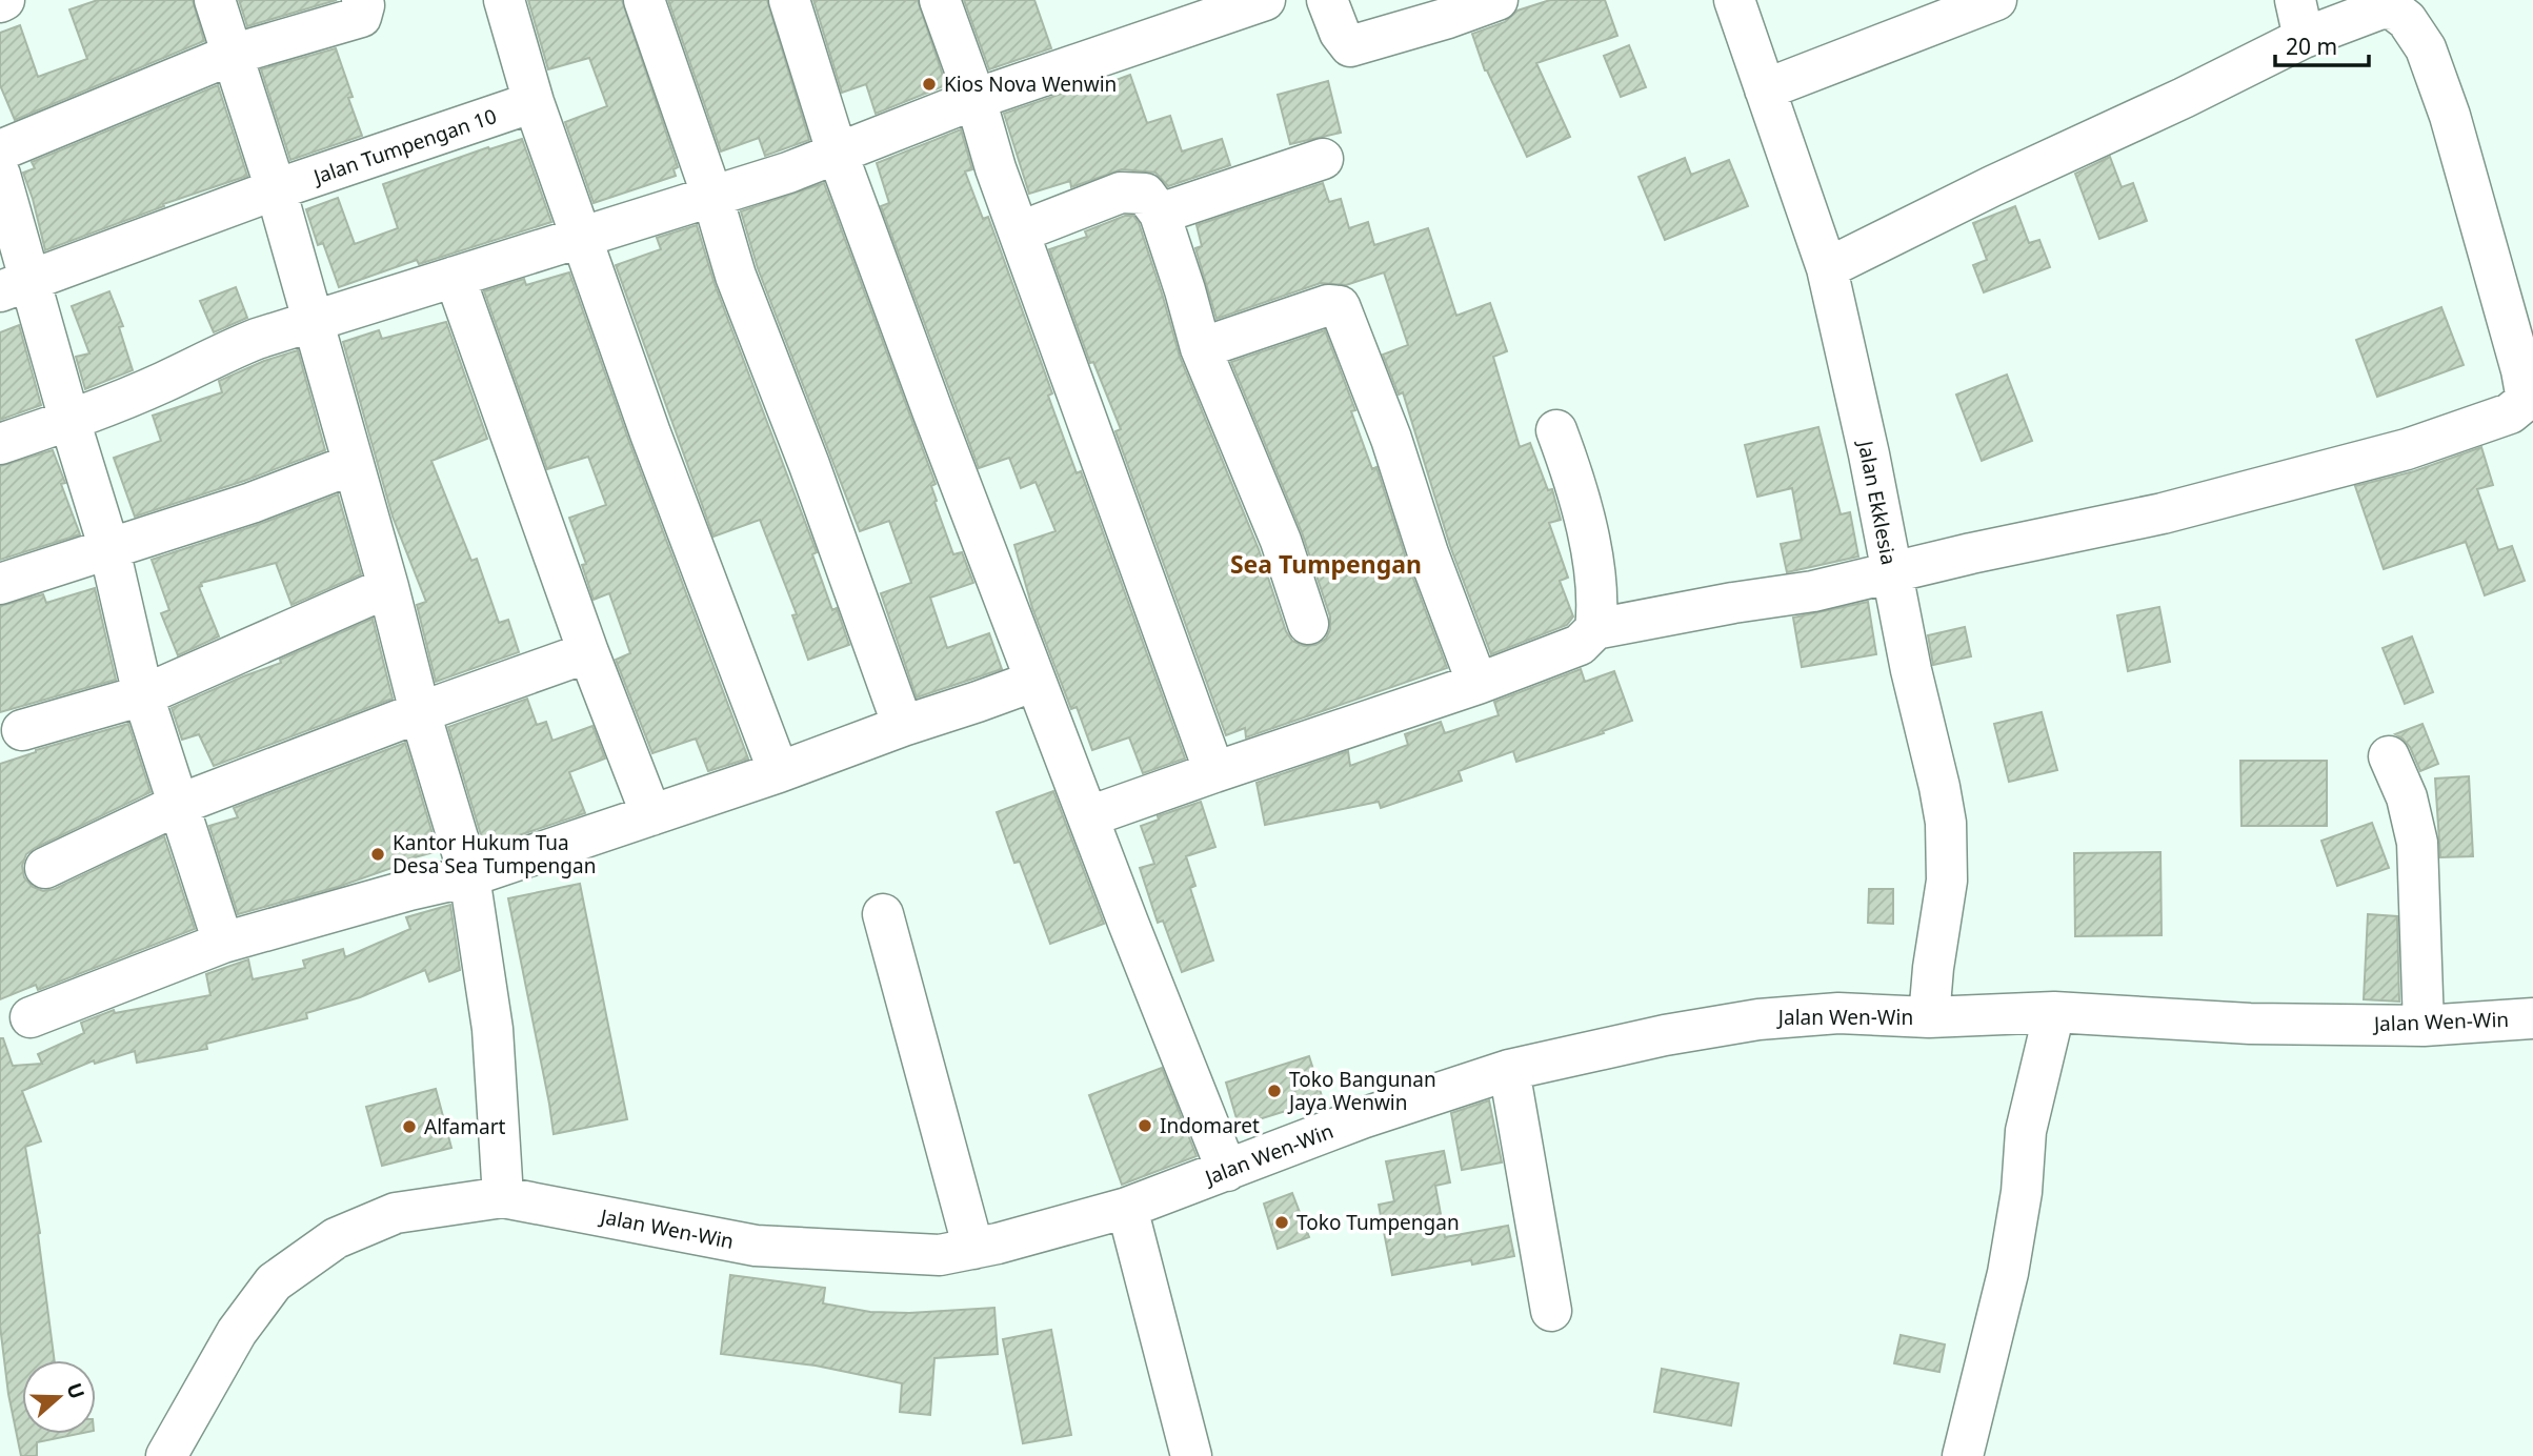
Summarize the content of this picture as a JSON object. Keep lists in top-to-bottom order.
{
  "streets": {
    "street": ["Jalan Tumpengan 10", "Jalan Ekklesia", "Jalan Wen-Win"]
  },
  "crossings": [
    ["Jalan Ekklesia", "Jalan Wen-Win"]
  ],
  "districts": ["Sea Tumpengan"],
  "places": [
    "Kios Nova Wenwin",
    "Kantor Hukum Tua Desa Sea Tumpengan",
    "Toko Bangunan Jaya Wenwin",
    "Indomaret",
    "Alfamart",
    "Toko Tumpengan"
  ],
  "scale_bar": "20 m",
  "north": "right"
}
